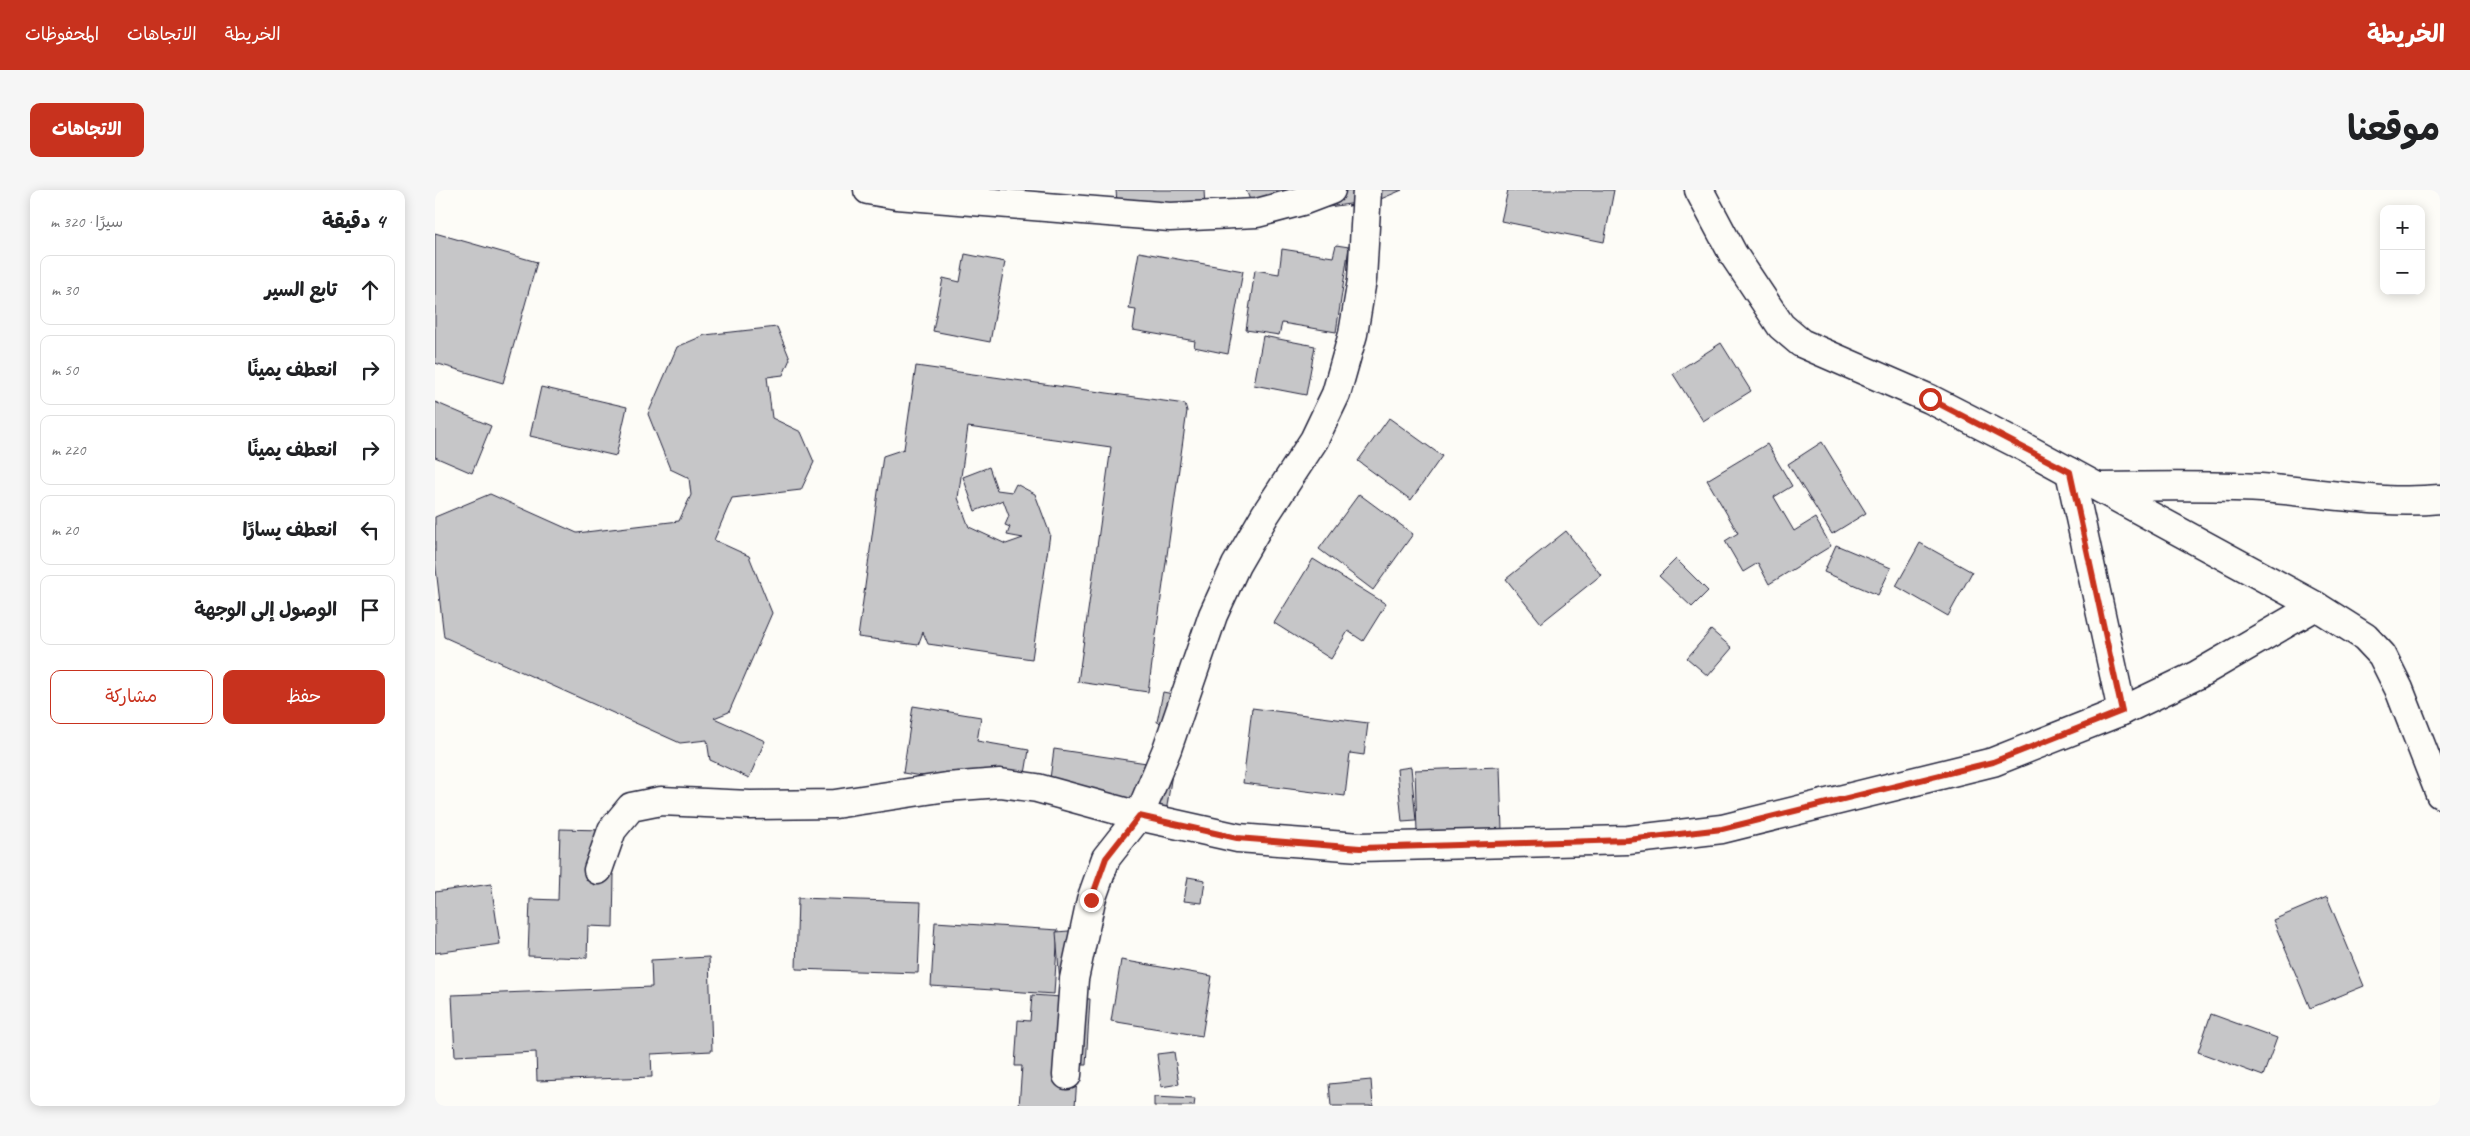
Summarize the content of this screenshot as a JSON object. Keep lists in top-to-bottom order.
{
  "page": {
    "header": "الخريطة",
    "nav": ["الخريطة", "الاتجاهات", "المحفوظات"],
    "title": "موقعنا",
    "buttons": [
      "الاتجاهات",
      ["حفظ", "مشاركة"]
    ],
    "heading": ["4 دقيقة", "سيرًا · 320 m"],
    "map_buttons": ["+", "−"],
    "list": [
      ["تابع السير", "30 m"],
      ["انعطف يمينًا", "50 m"],
      ["انعطف يمينًا", "220 m"],
      ["انعطف يسارًا", "20 m"],
      "الوصول إلى الوجهة"
    ]
  }
}
